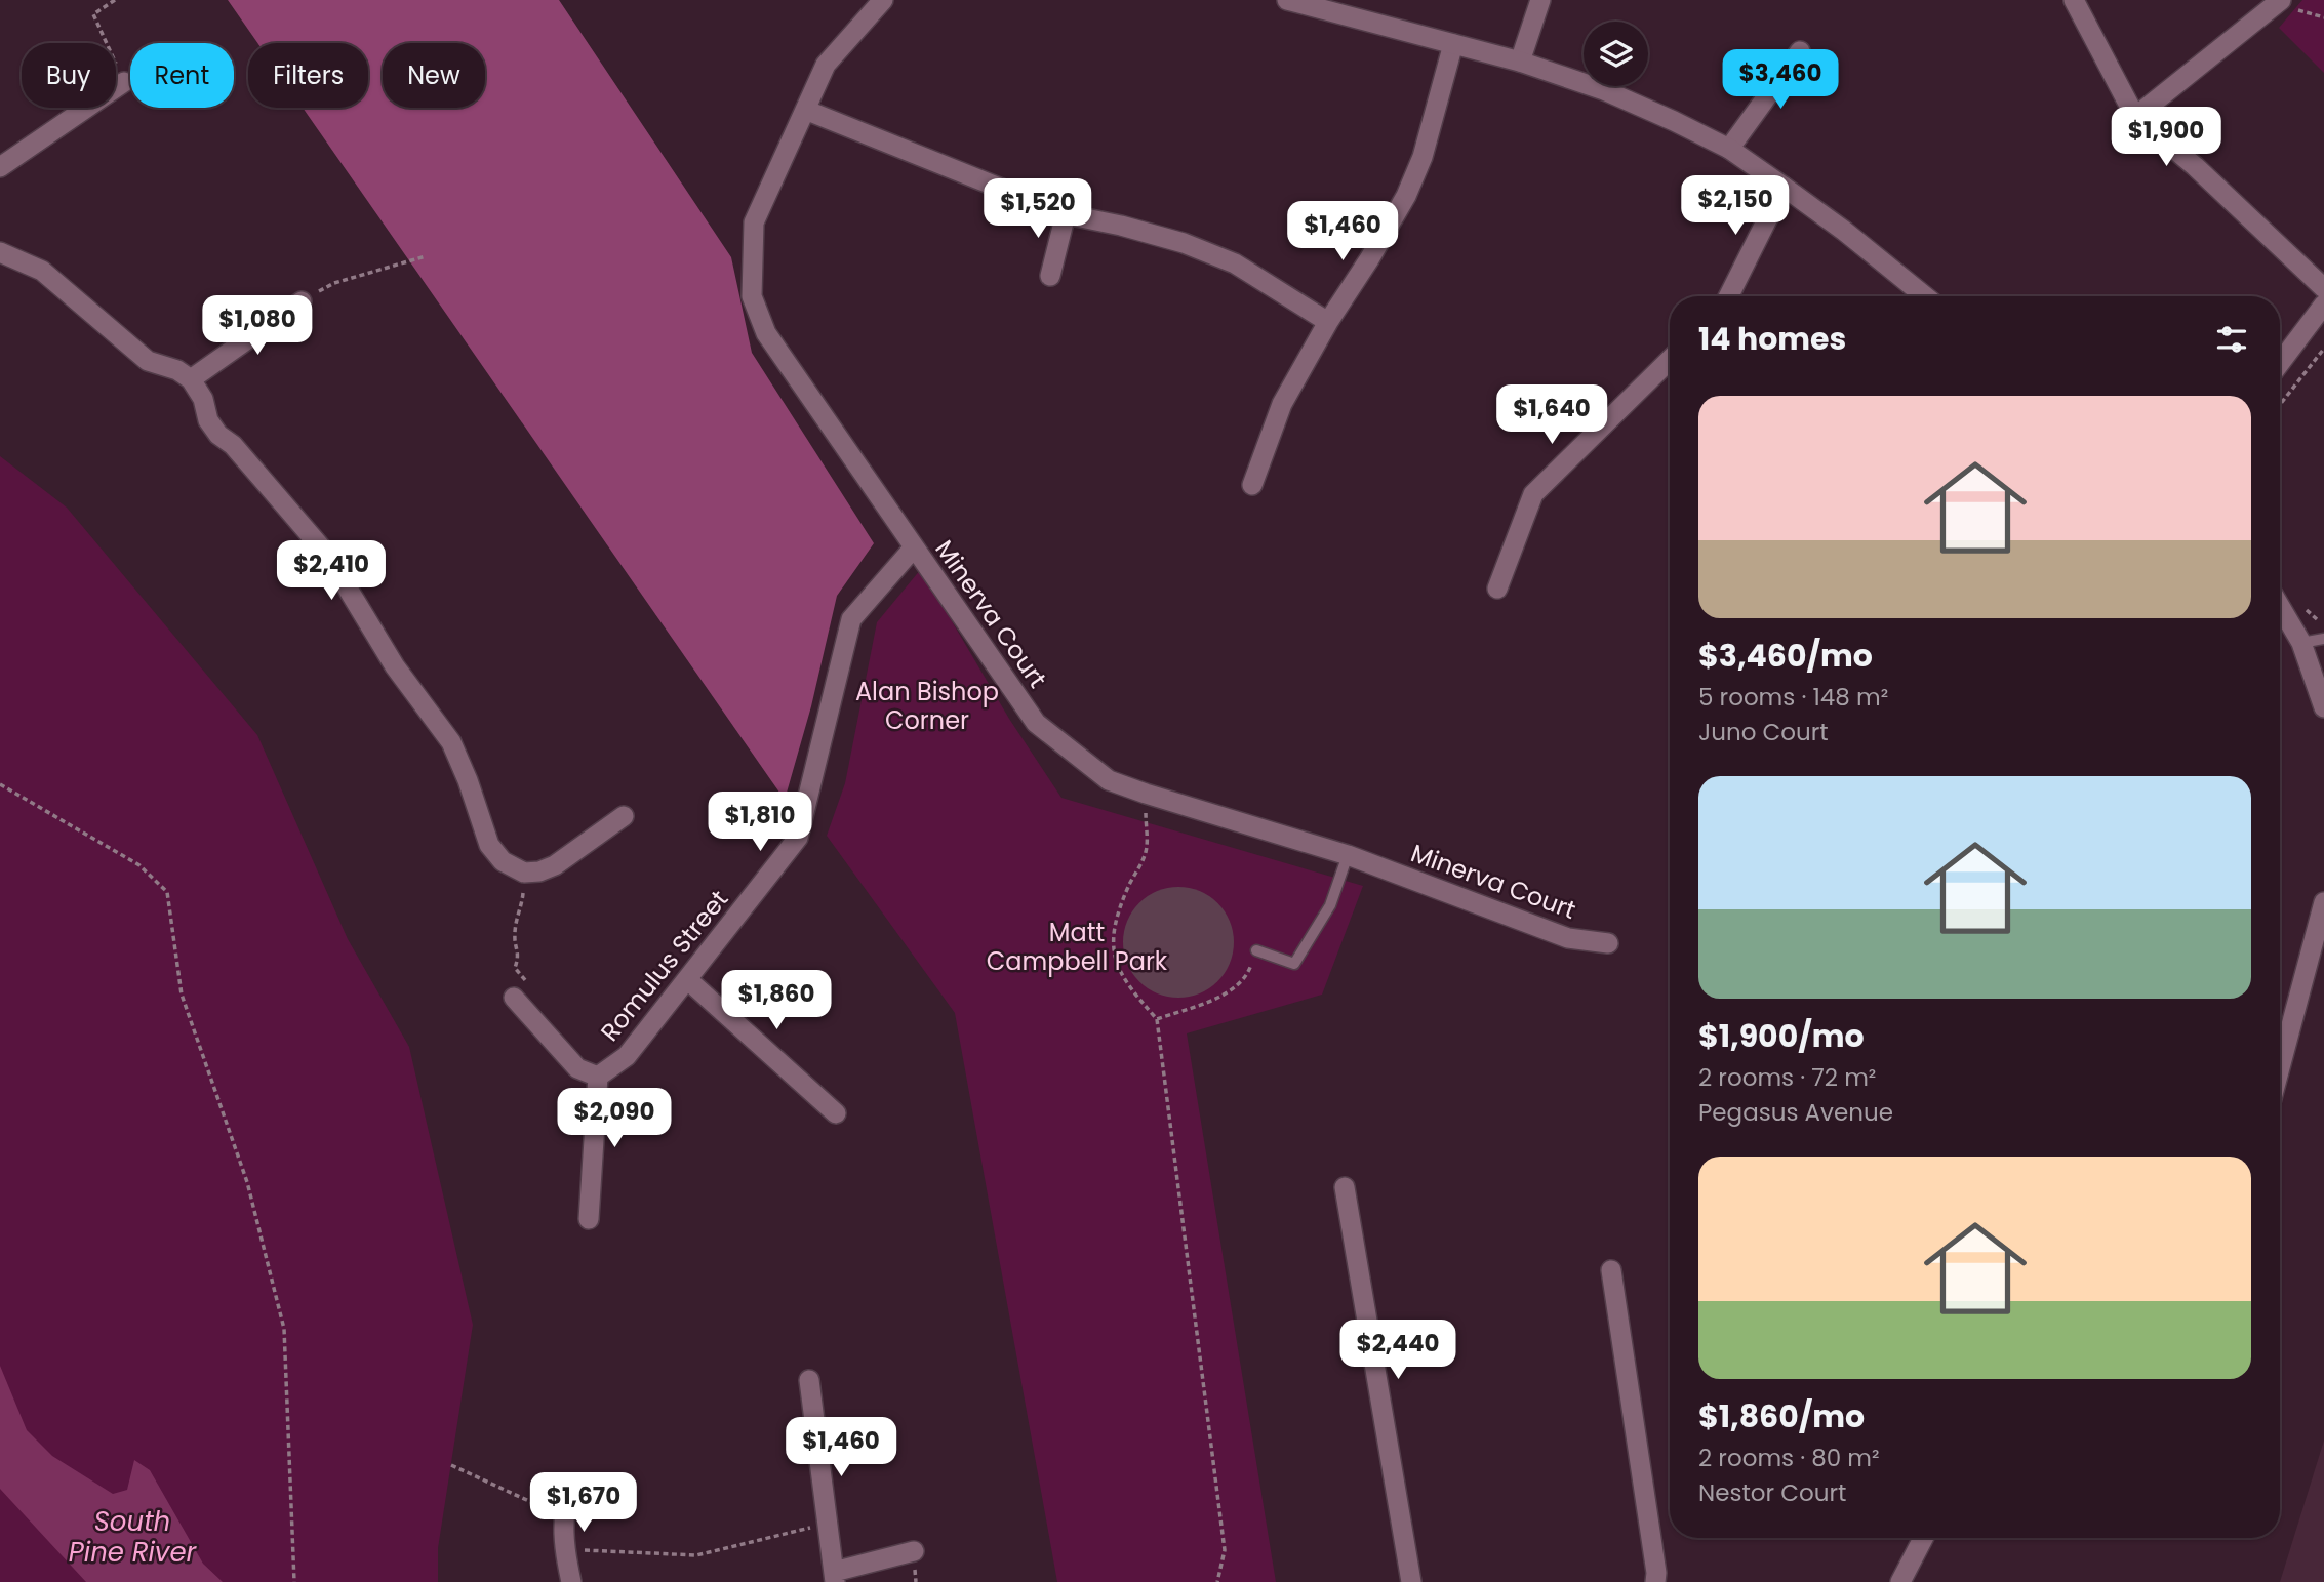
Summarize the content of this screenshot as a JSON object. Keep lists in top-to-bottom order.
{
  "streets": {
    "street": ["Minerva Court", "Romulus Street"]
  },
  "crossings": [
    ["Minerva Court", "Romulus Street"]
  ],
  "water": ["South Pine River"],
  "parks": ["Alan Bishop Corner", "Matt Campbell Park"],
  "page": {
    "chip": [
      "Buy",
      "Rent",
      "Filters",
      "New"
    ],
    "price": [
      "$3,460",
      "$1,900",
      "$2,150",
      "$1,520",
      "$1,460",
      "$1,080",
      "$1,640",
      "$2,410",
      "$1,810",
      "$1,860",
      "$2,090",
      "$2,440",
      "$1,460",
      "$1,670"
    ],
    "heading": "14 homes",
    "list": [
      {
        "name": "$3,460/mo",
        "note": "5 rooms · 148 m² · Juno Court"
      },
      {
        "name": "$1,900/mo",
        "note": "2 rooms · 72 m² · Pegasus Avenue"
      },
      {
        "name": "$1,860/mo",
        "note": "2 rooms · 80 m² · Nestor Court"
      }
    ]
  }
}
